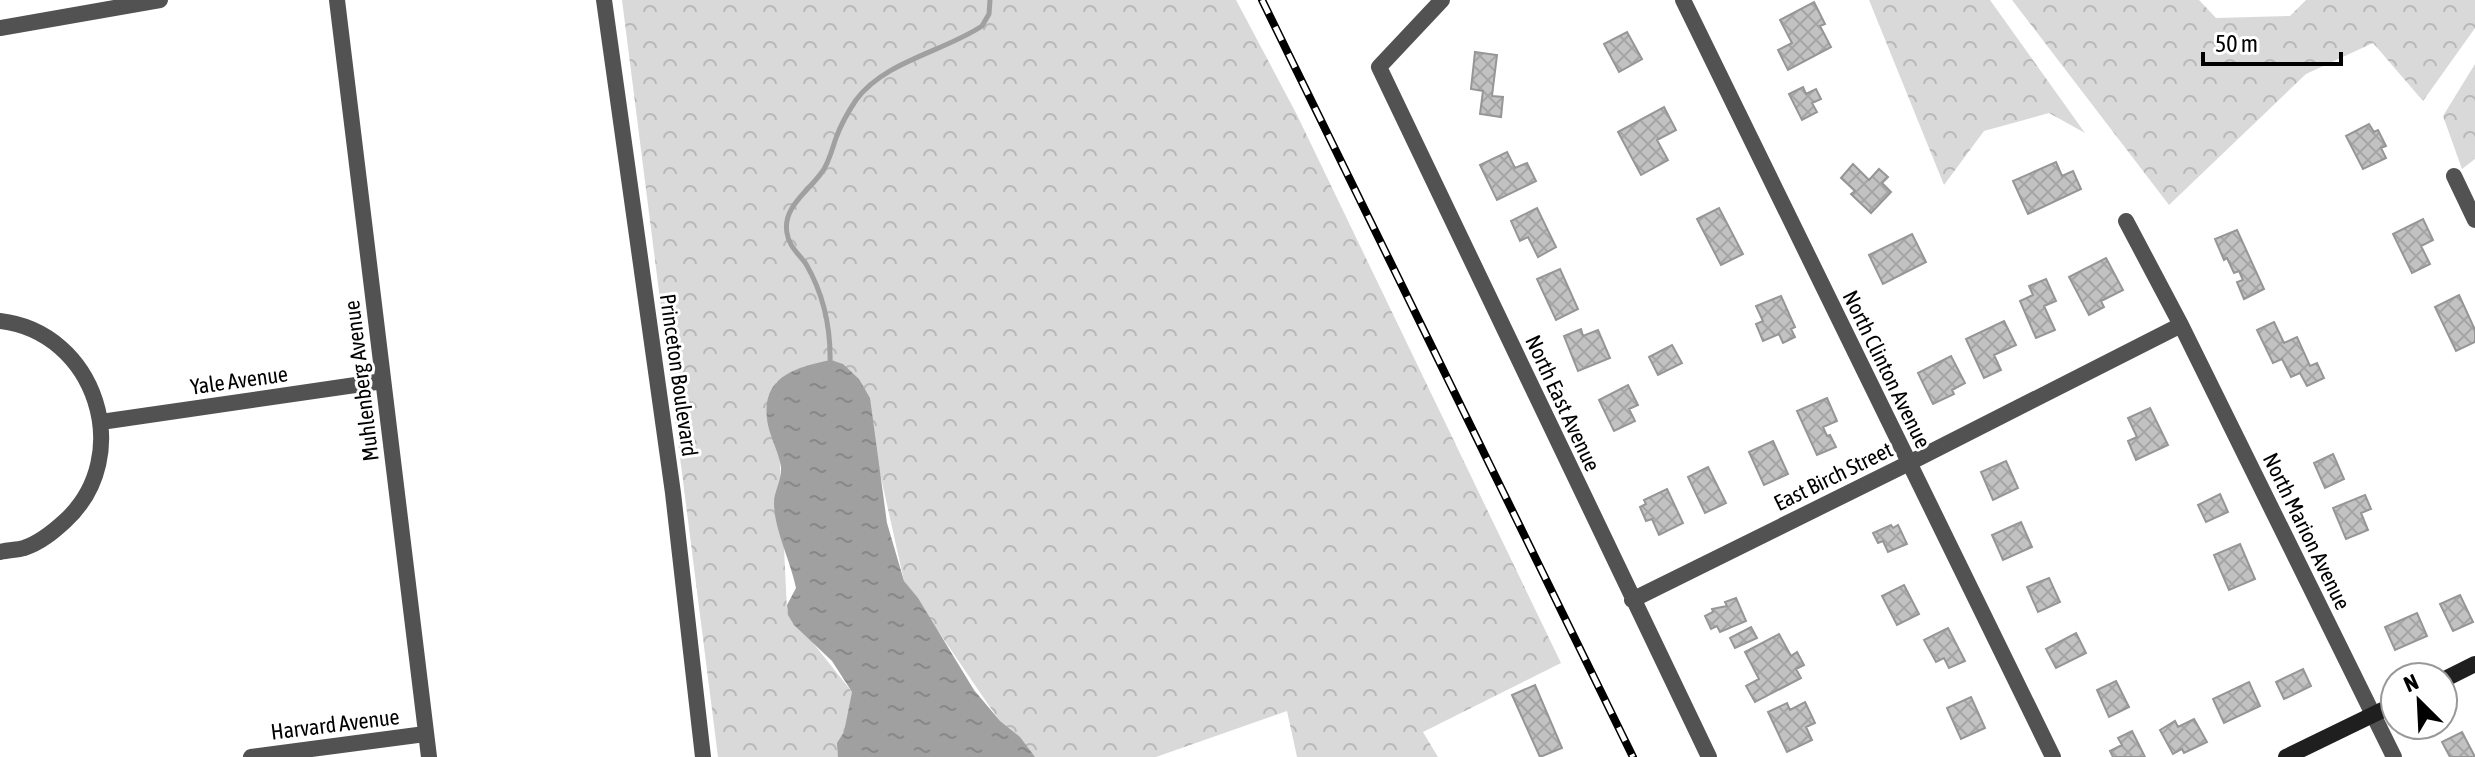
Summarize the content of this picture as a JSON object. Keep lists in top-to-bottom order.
{
  "streets": {
    "street": [
      "North Clinton Avenue",
      "Princeton Boulevard",
      "Yale Avenue",
      "Muhlenberg Avenue",
      "North East Avenue",
      "East Birch Street",
      "North Marion Avenue",
      "Harvard Avenue"
    ]
  },
  "crossings": [
    ["North Clinton Avenue", "East Birch Street"],
    ["Yale Avenue", "Muhlenberg Avenue"],
    ["Muhlenberg Avenue", "Harvard Avenue"],
    ["North East Avenue", "East Birch Street"],
    ["East Birch Street", "North Marion Avenue"]
  ],
  "scale_bar": "50 m",
  "north": "top left"
}
